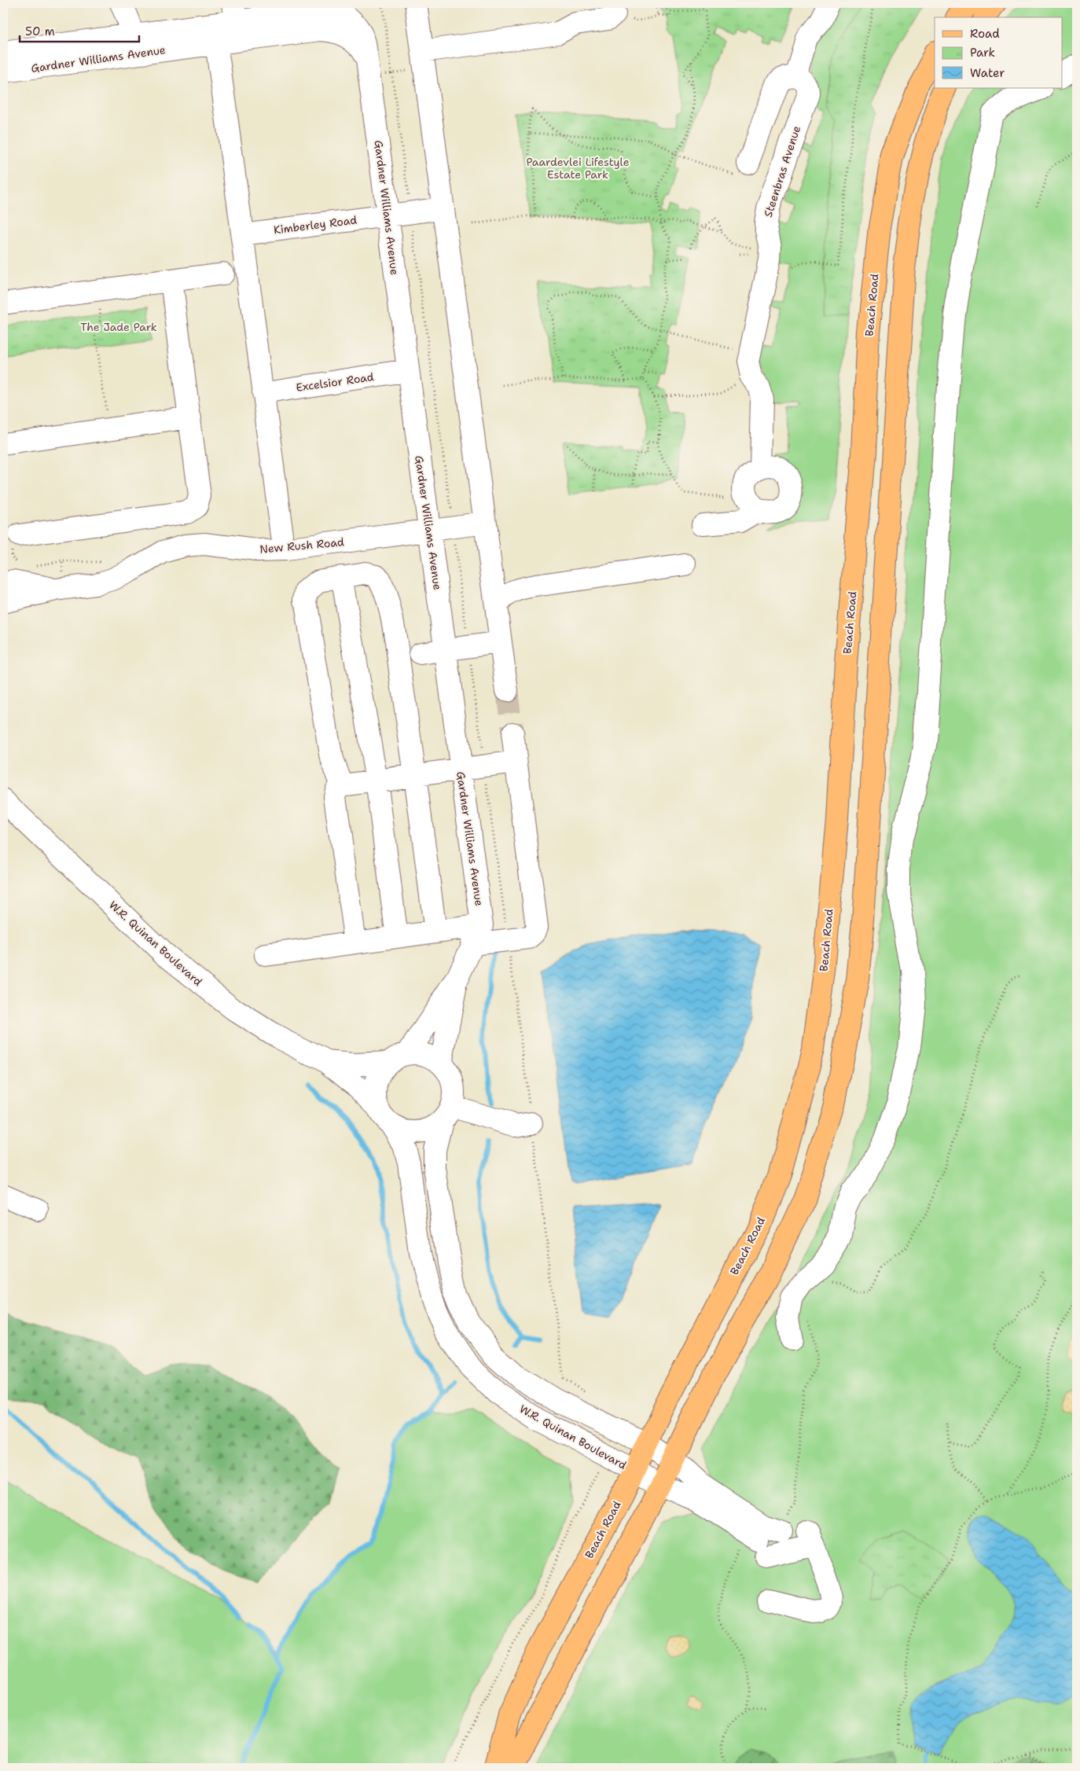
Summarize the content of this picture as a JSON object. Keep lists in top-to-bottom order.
{
  "streets": {
    "main road": ["Beach Road"],
    "street": [
      "Gardner Williams Avenue",
      "Steenbras Avenue",
      "Kimberley Road",
      "Excelsior Road",
      "New Rush Road",
      "W.R. Quinan Boulevard"
    ]
  },
  "crossings": [
    ["Gardner Williams Avenue", "Kimberley Road"],
    ["Gardner Williams Avenue", "Excelsior Road"],
    ["Gardner Williams Avenue", "New Rush Road"],
    ["Beach Road", "W.R. Quinan Boulevard"]
  ],
  "parks": ["Paardevlei Lifestyle Estate Park", "The Jade Park"],
  "legend": ["Road", "Park", "Water"],
  "scale_bar": "50 m"
}
